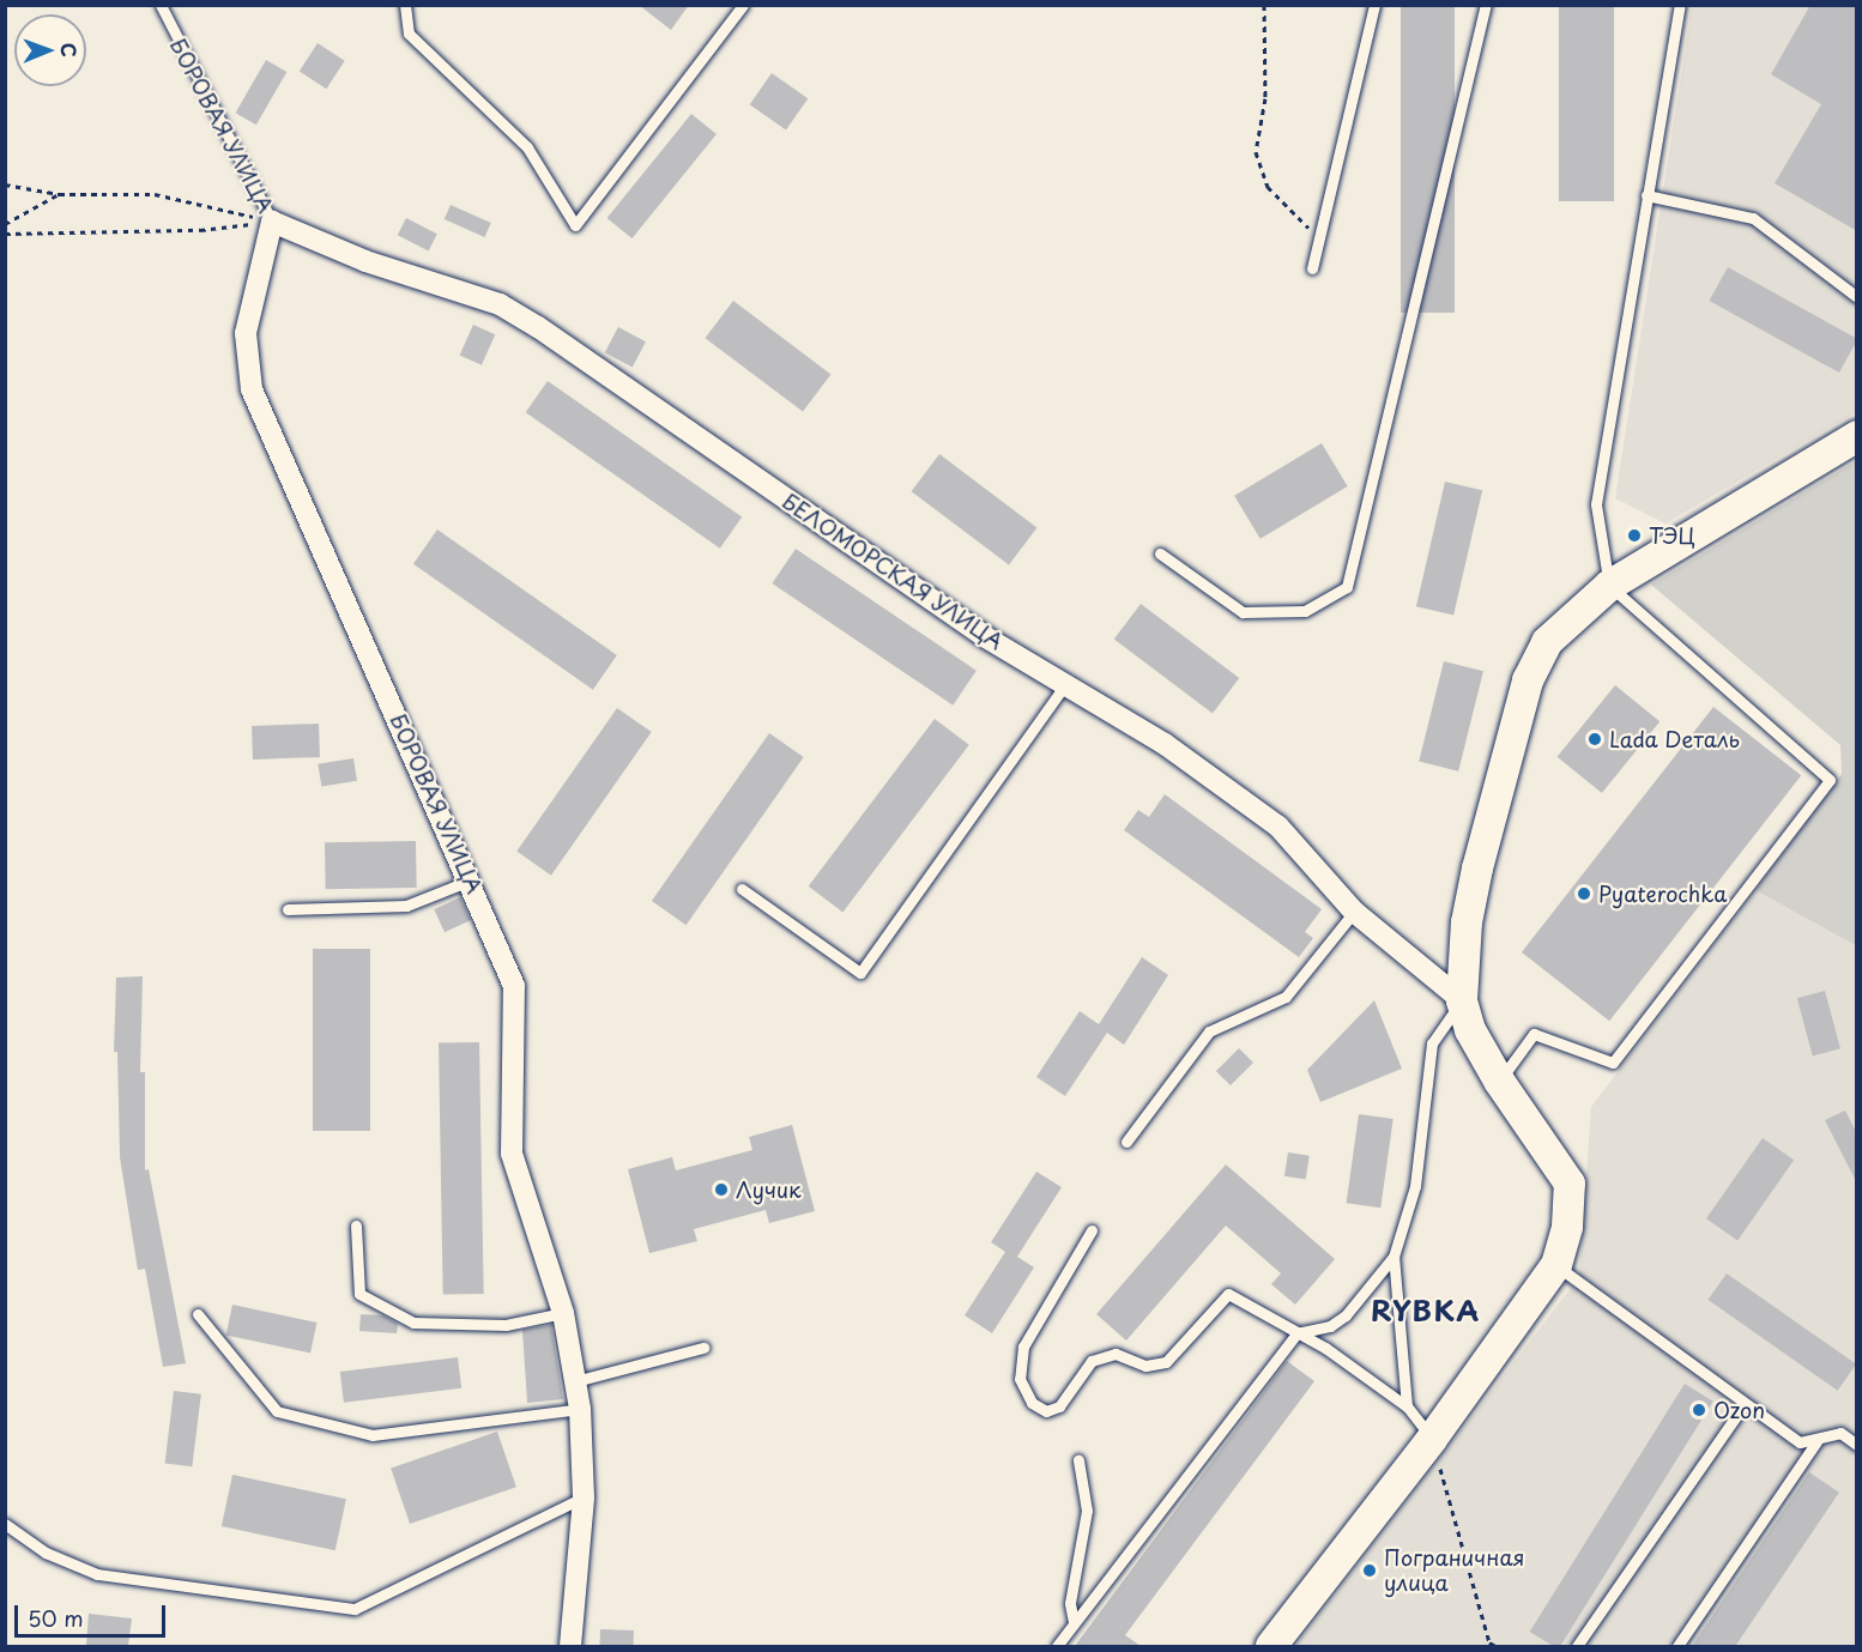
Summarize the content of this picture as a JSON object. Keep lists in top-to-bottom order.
{
  "streets": {
    "street": ["БОРОВАЯ УЛИЦА", "БЕЛОМОРСКАЯ УЛИЦА"]
  },
  "crossings": [
    ["БОРОВАЯ УЛИЦА", "БЕЛОМОРСКАЯ УЛИЦА"]
  ],
  "districts": ["RYBKA"],
  "places": [
    "ТЭЦ",
    "Lada Dеталь",
    "Pyaterochka",
    "Лучик",
    "Ozon",
    "Пограничная улица"
  ],
  "scale_bar": "50 m",
  "north": "right"
}
